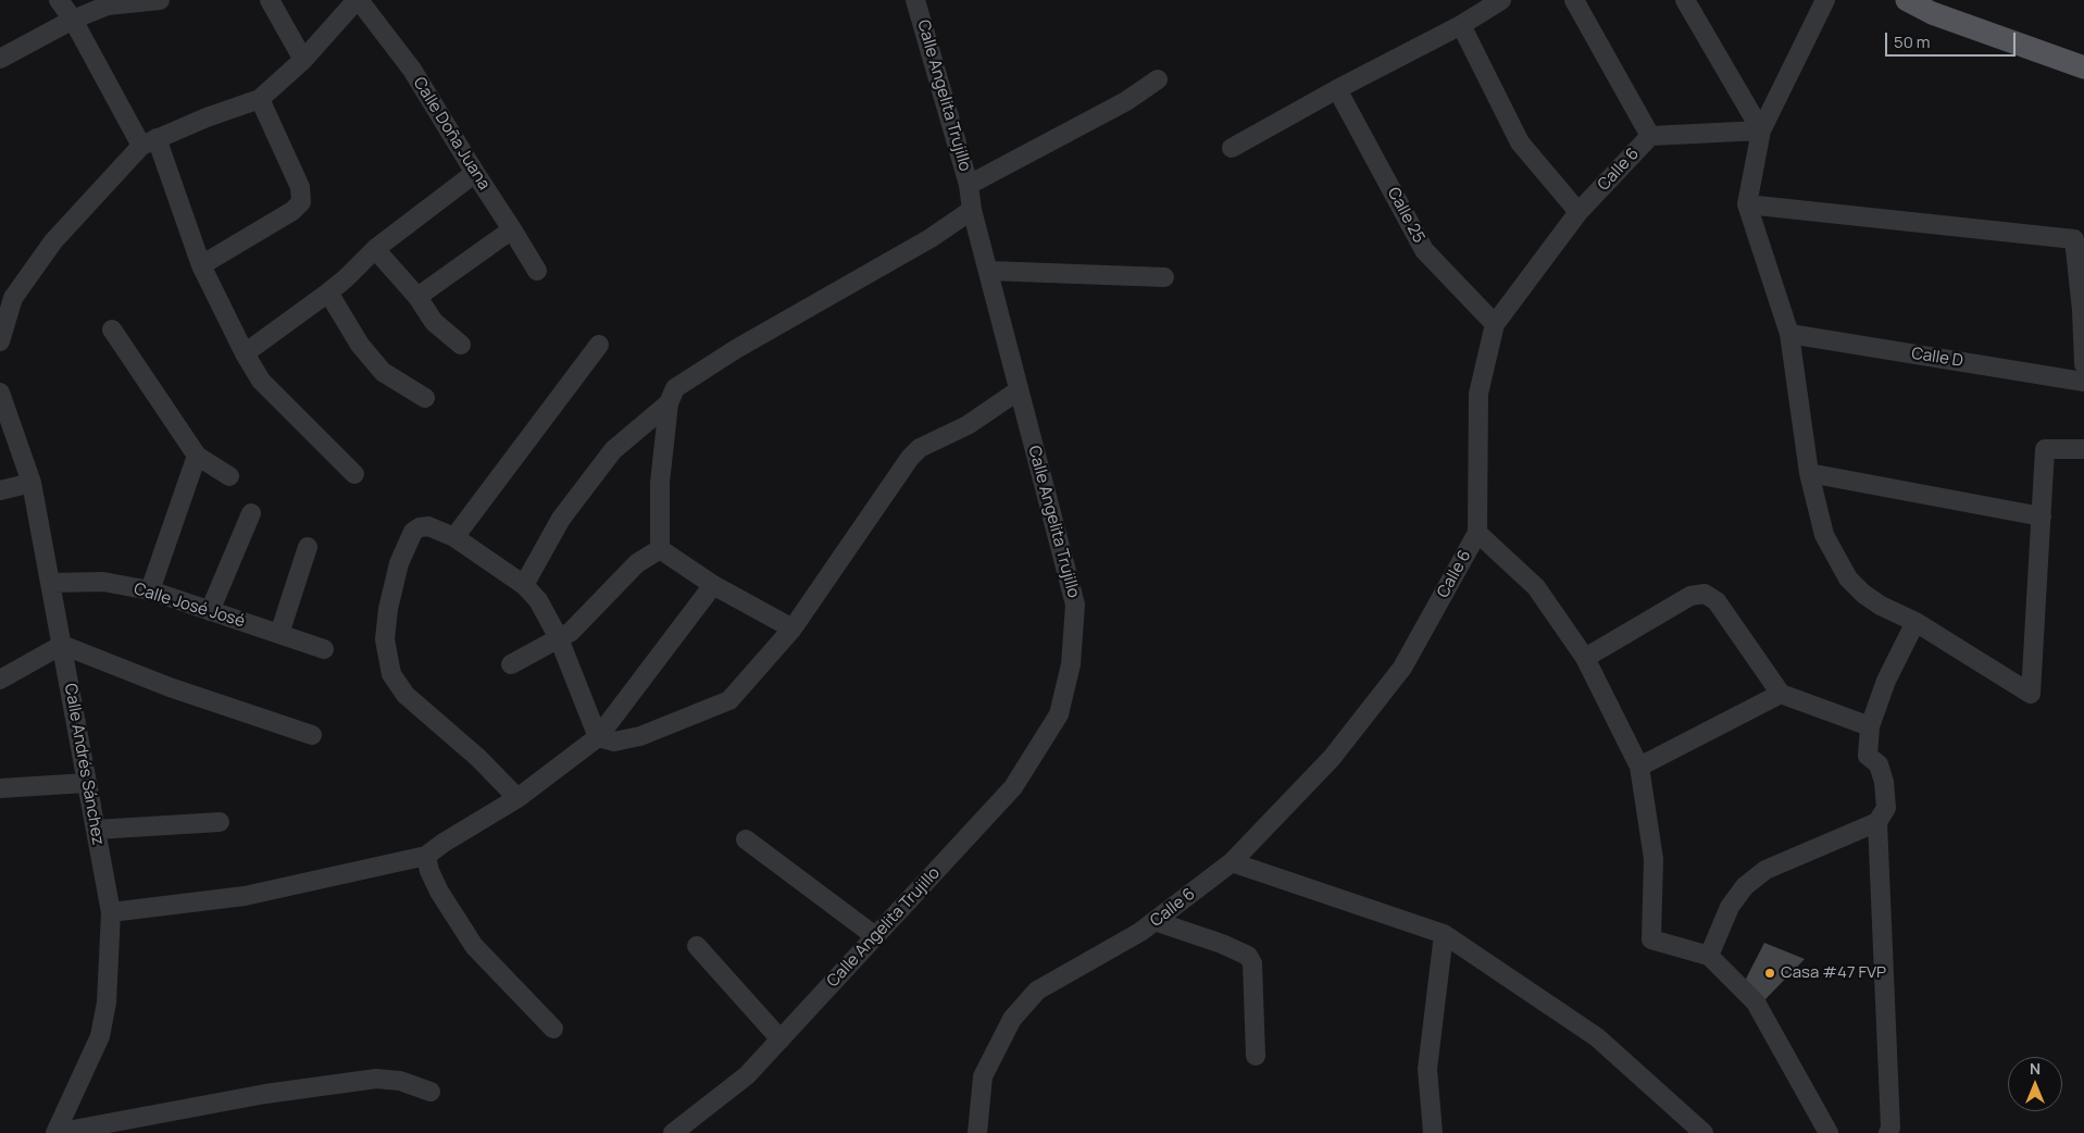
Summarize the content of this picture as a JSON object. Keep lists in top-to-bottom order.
{
  "streets": {
    "street": [
      "Calle Angelita Trujillo",
      "Calle Doña Juana",
      "Calle 6",
      "Calle 25",
      "Calle D",
      "Calle José José",
      "Calle Andrés Sánchez"
    ]
  },
  "crossings": [
    ["Calle 6", "Calle 25"],
    ["Calle José José", "Calle Andrés Sánchez"]
  ],
  "places": ["Casa #47 FVP"],
  "scale_bar": "50 m",
  "north": "top"
}
